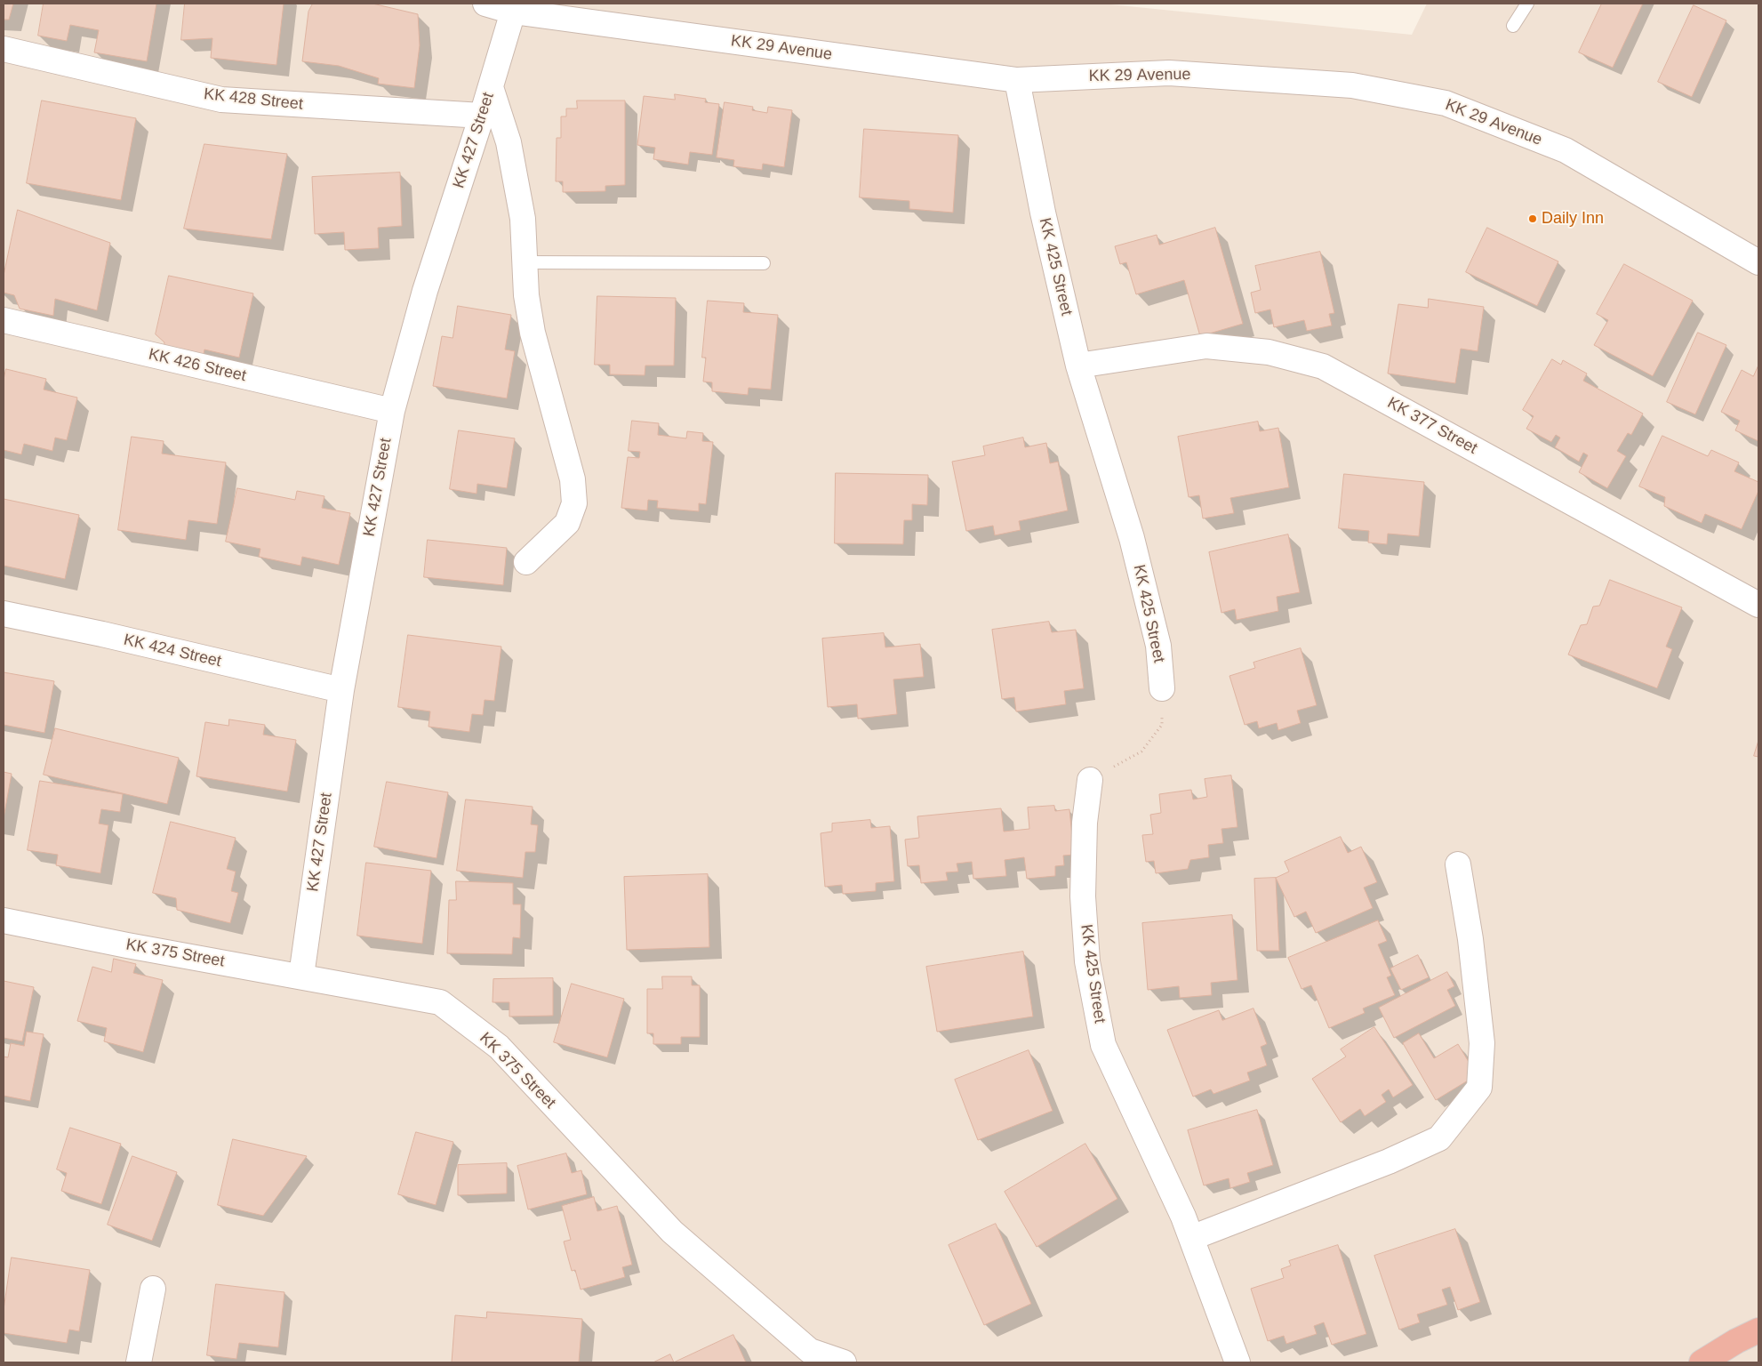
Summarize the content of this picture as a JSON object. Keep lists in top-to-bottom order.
{
  "streets": {
    "street": [
      "KK 29 Avenue",
      "KK 428 Street",
      "KK 427 Street",
      "KK 425 Street",
      "KK 426 Street",
      "KK 377 Street",
      "KK 424 Street",
      "KK 375 Street"
    ]
  },
  "crossings": [
    ["KK 29 Avenue", "KK 427 Street"],
    ["KK 29 Avenue", "KK 425 Street"],
    ["KK 428 Street", "KK 427 Street"],
    ["KK 427 Street", "KK 426 Street"],
    ["KK 427 Street", "KK 424 Street"],
    ["KK 427 Street", "KK 375 Street"],
    ["KK 425 Street", "KK 377 Street"]
  ],
  "places": ["Daily Inn"]
}
